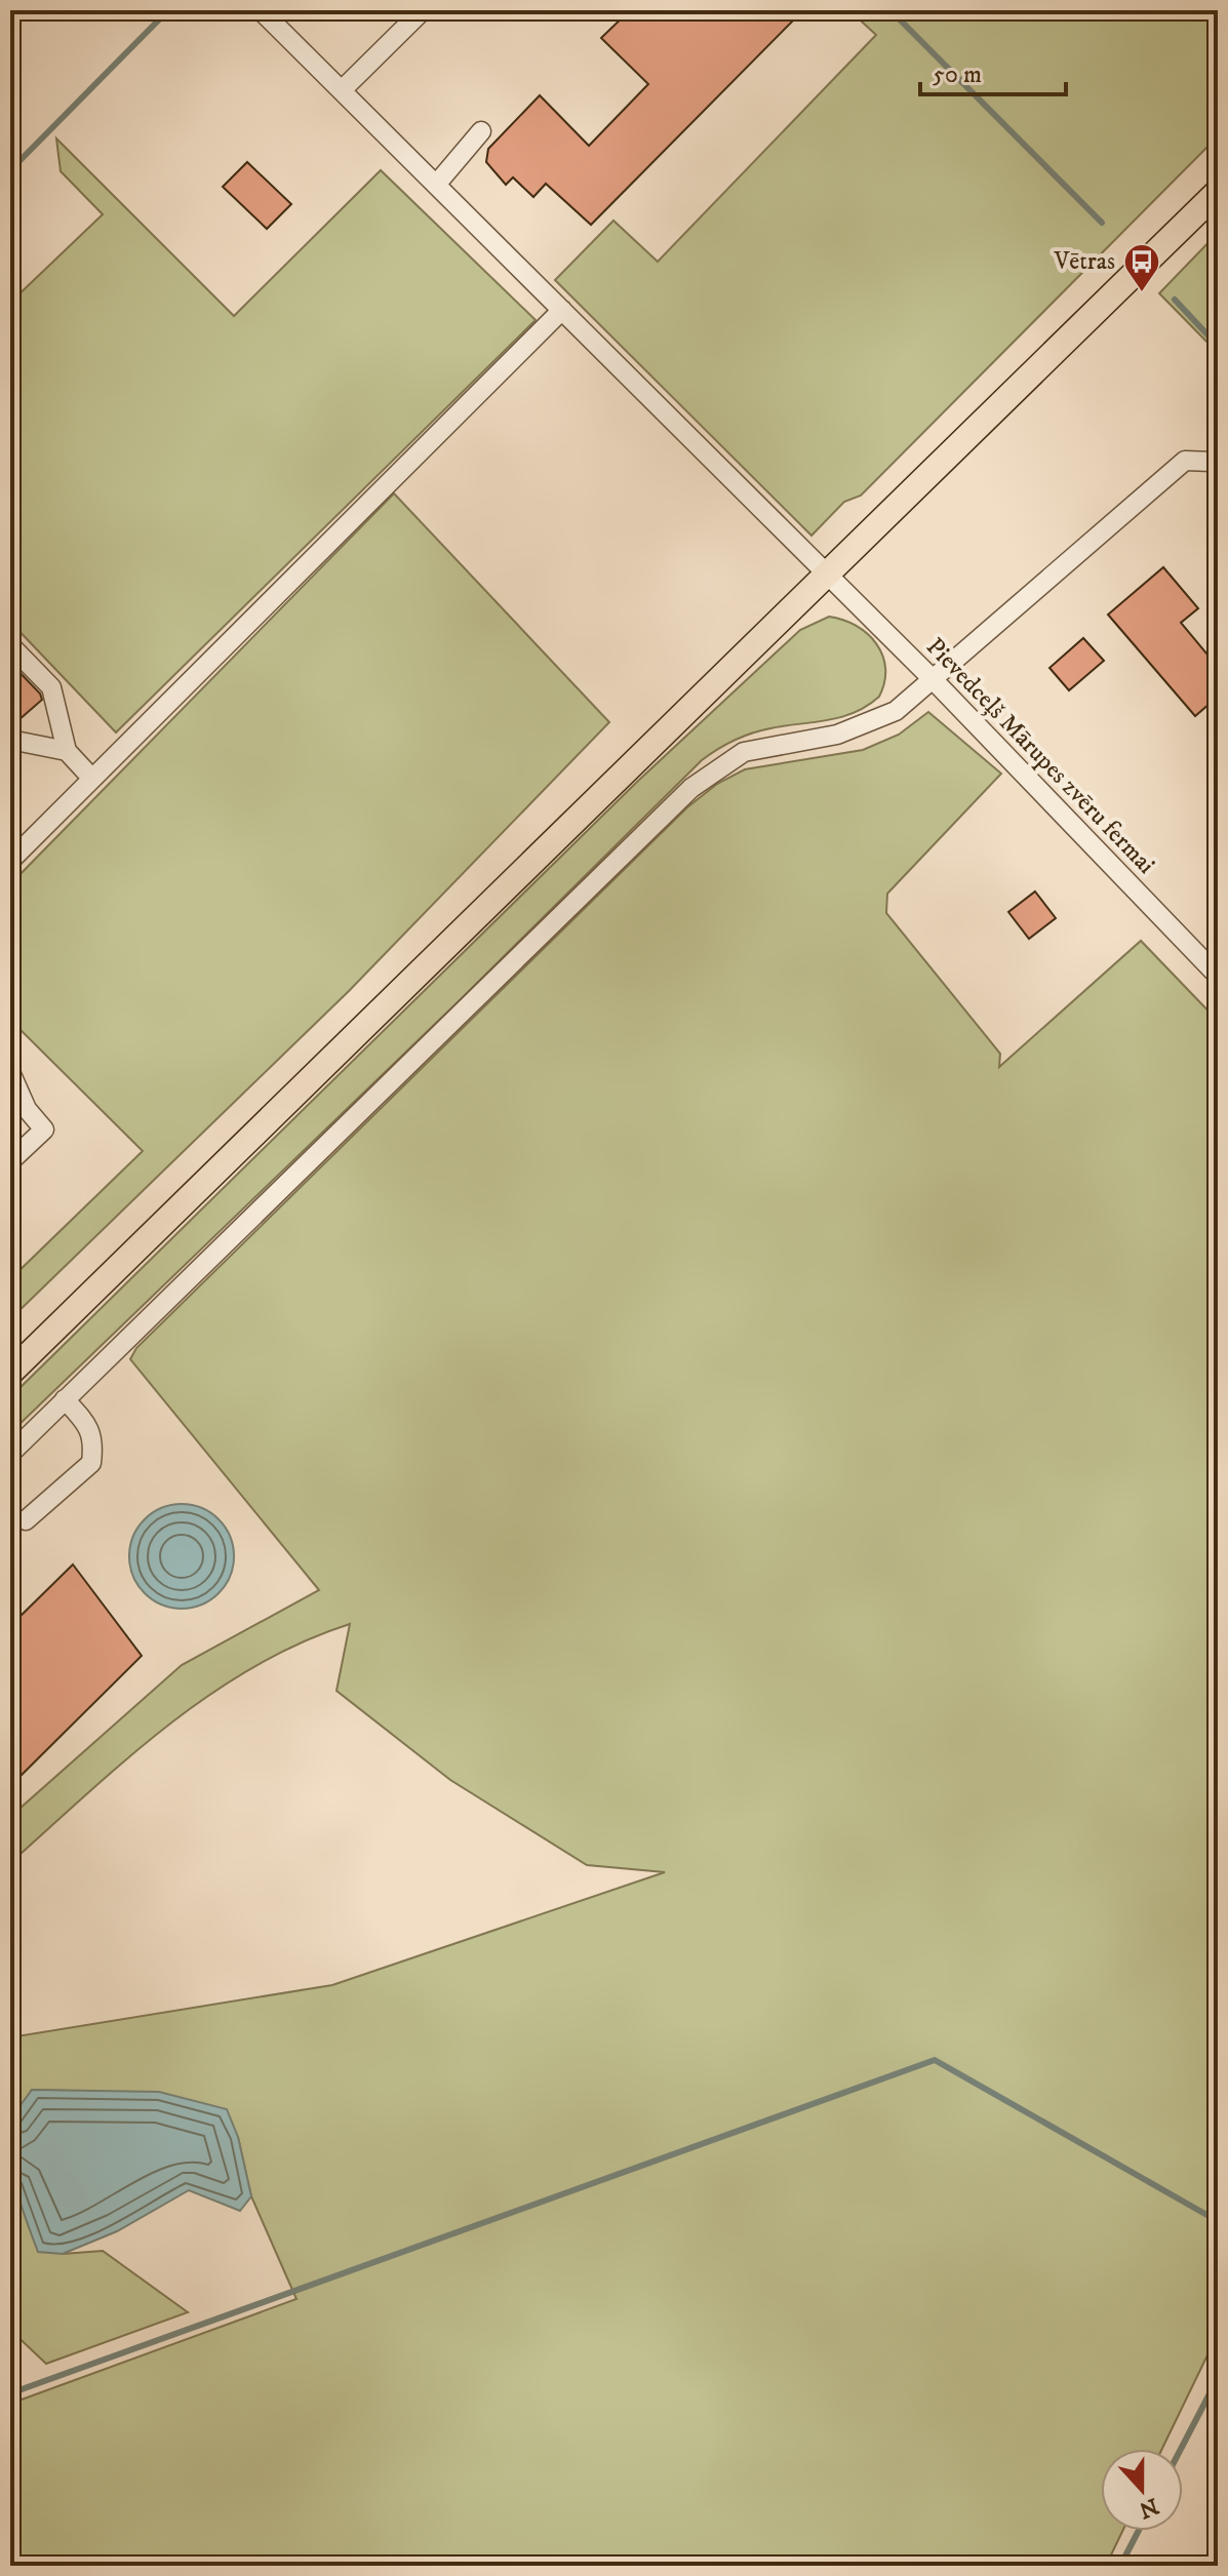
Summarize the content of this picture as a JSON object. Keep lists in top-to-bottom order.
{
  "streets": {
    "street": ["Pievedceļš Mārupes zvēru fermai"]
  },
  "places": {
    "bus stop": ["Vētras"]
  },
  "scale_bar": "50 m",
  "north": "bottom"
}
